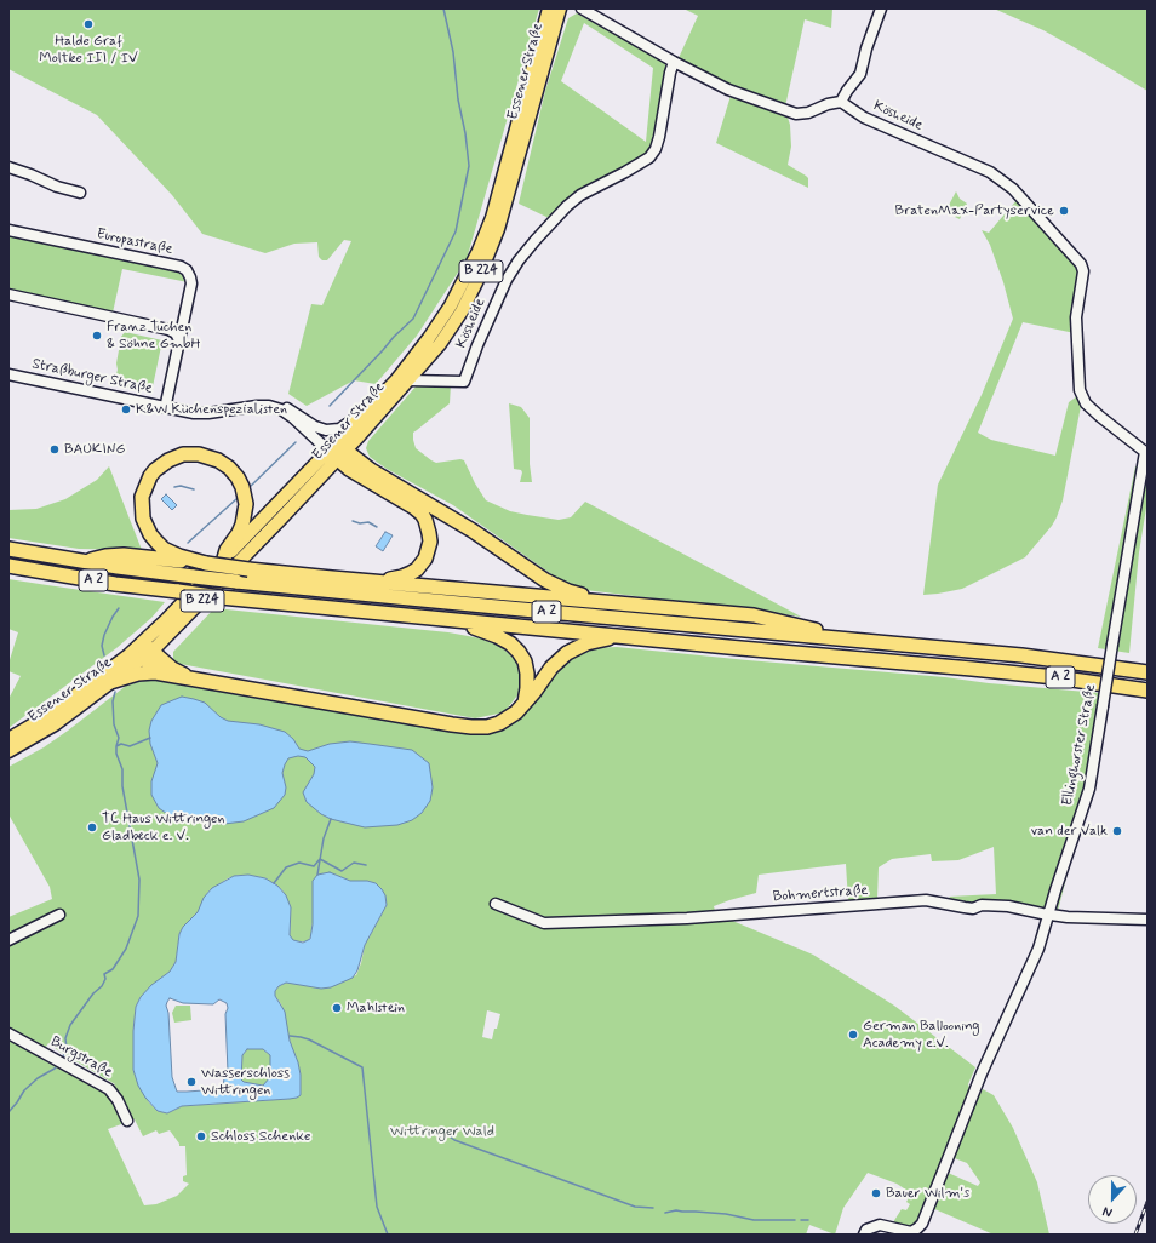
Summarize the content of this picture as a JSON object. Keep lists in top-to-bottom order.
{
  "streets": {
    "highway": ["A 2"],
    "main road": ["Essener Straße", "B 224"],
    "street": [
      "Kösheide",
      "Europastraße",
      "Straßburger Straße",
      "Ellinghorster Straße",
      "Bohmertstraße",
      "Burgstraße"
    ]
  },
  "crossings": [
    ["Essener Straße", "Kösheide"],
    ["Kösheide", "Ellinghorster Straße"],
    ["Europastraße", "Straßburger Straße"],
    ["Ellinghorster Straße", "Bohmertstraße"]
  ],
  "parks": ["Wittringer Wald"],
  "places": [
    "Halde Graf Moltke III / IV",
    "BratenMax-Partyservice",
    "Franz Tuchen & Söhne GmbH",
    "K&W Küchenspezialisten",
    "BAUKING",
    "TC Haus Wittringen Gladbeck e. V.",
    "van der Valk",
    "Mahlstein",
    "German Ballooning Academy e.V.",
    "Wasserschloss Wittringen",
    "Schloss Schenke",
    "Bauer Wilm's"
  ],
  "north": "bottom"
}
